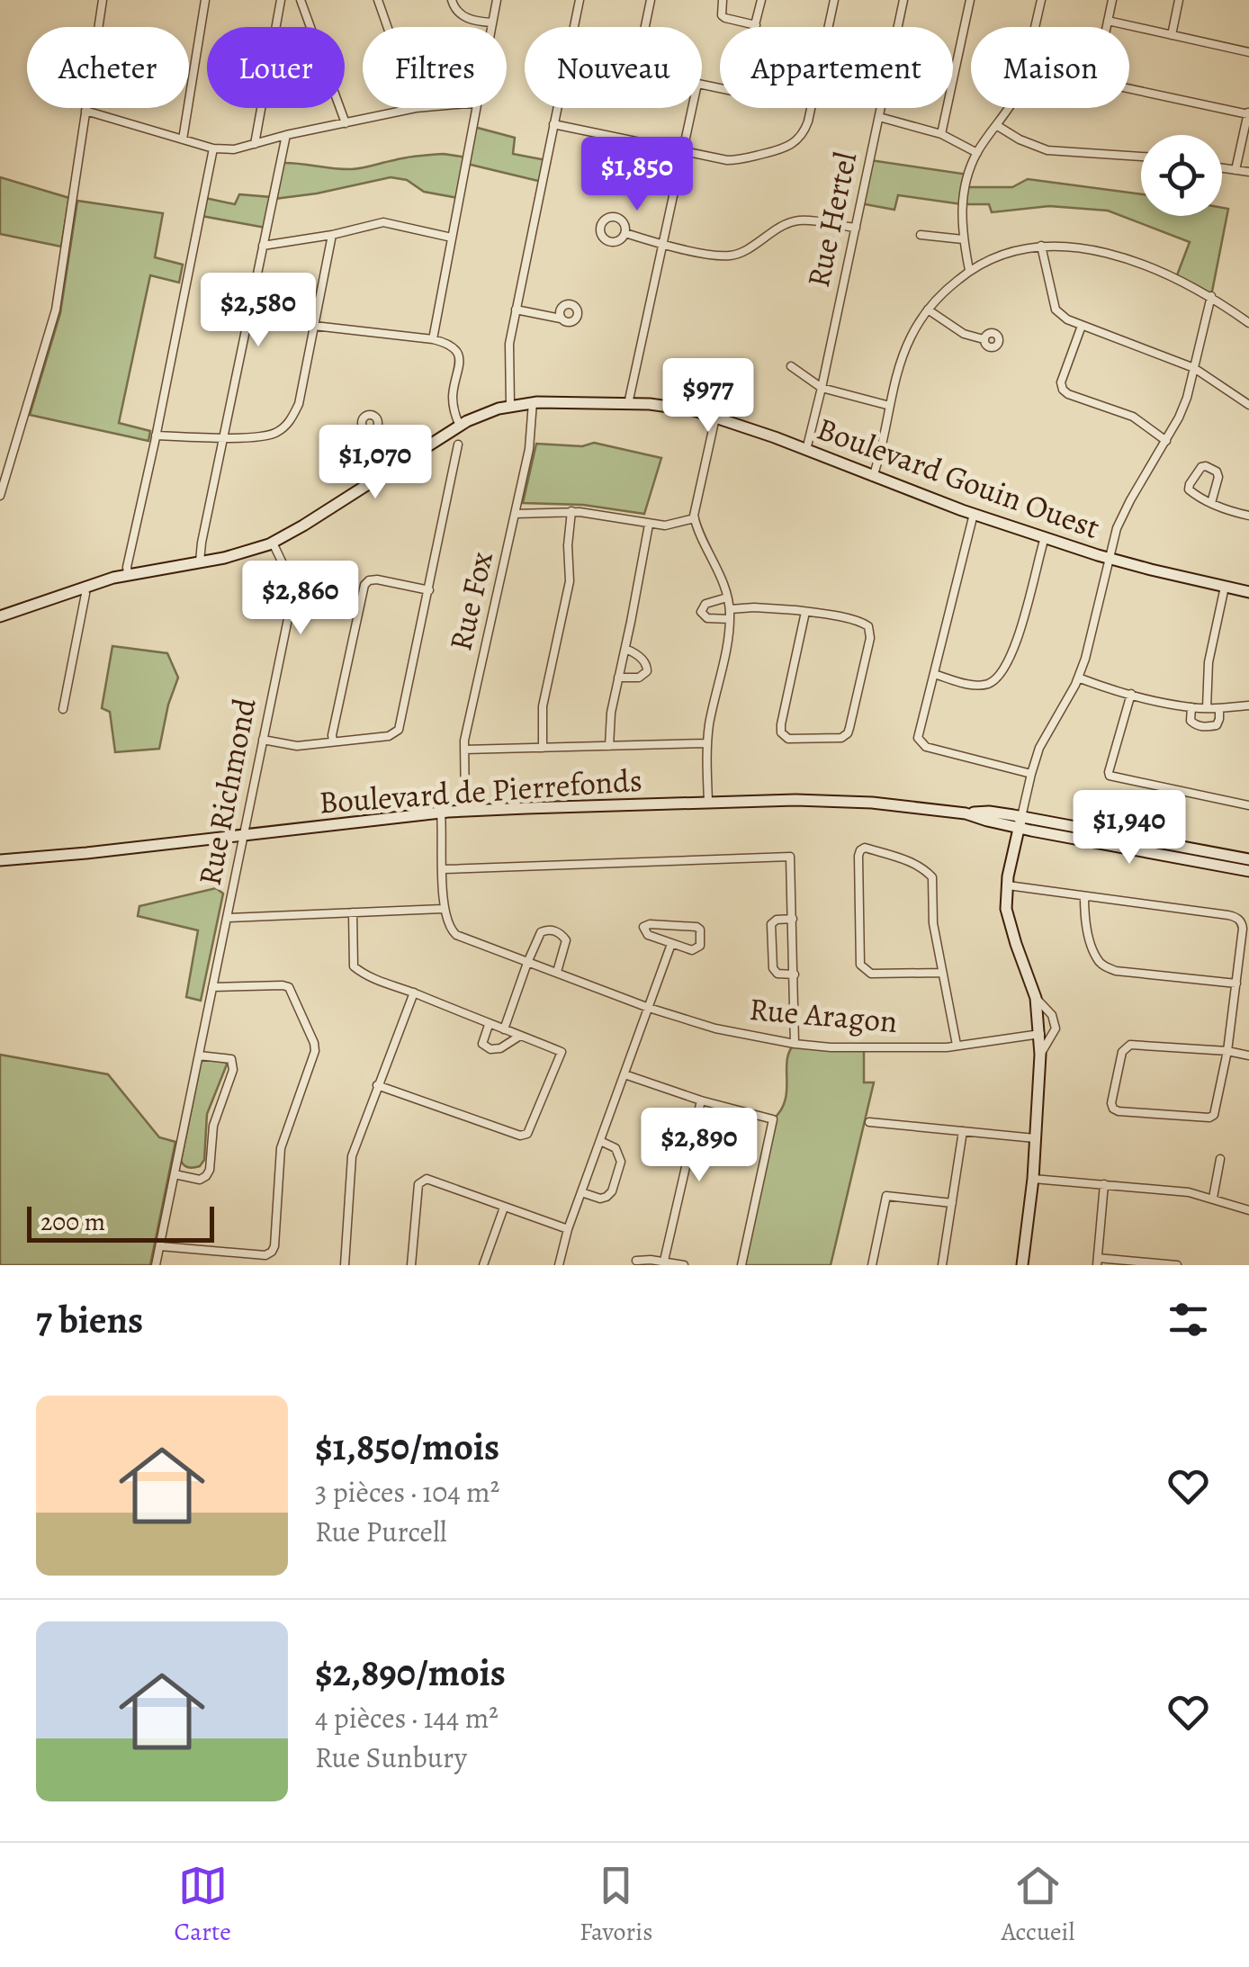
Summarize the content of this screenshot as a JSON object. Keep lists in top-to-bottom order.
{
  "streets": {
    "street": [
      "Rue Hertel",
      "Boulevard Gouin Ouest",
      "Rue Fox",
      "Boulevard de Pierrefonds",
      "Rue Richmond",
      "Rue Aragon"
    ]
  },
  "crossings": [
    ["Rue Hertel", "Boulevard Gouin Ouest"],
    ["Boulevard Gouin Ouest", "Rue Fox"],
    ["Boulevard Gouin Ouest", "Rue Richmond"],
    ["Rue Fox", "Boulevard de Pierrefonds"],
    ["Boulevard de Pierrefonds", "Rue Richmond"]
  ],
  "scale_bar": "200 m",
  "page": {
    "chip": [
      "Acheter",
      "Louer",
      "Filtres",
      "Nouveau",
      "Appartement",
      "Maison"
    ],
    "price": [
      "$1,850",
      "$2,580",
      "$977",
      "$1,070",
      "$2,860",
      "$1,940",
      "$2,890"
    ],
    "scale": "200 m",
    "heading": "7 biens",
    "list": [
      {
        "name": "$1,850/mois",
        "note": "3 pièces · 104 m² · Rue Purcell"
      },
      {
        "name": "$2,890/mois",
        "note": "4 pièces · 144 m² · Rue Sunbury"
      }
    ],
    "tabs": ["Carte", "Favoris", "Accueil"]
  }
}
